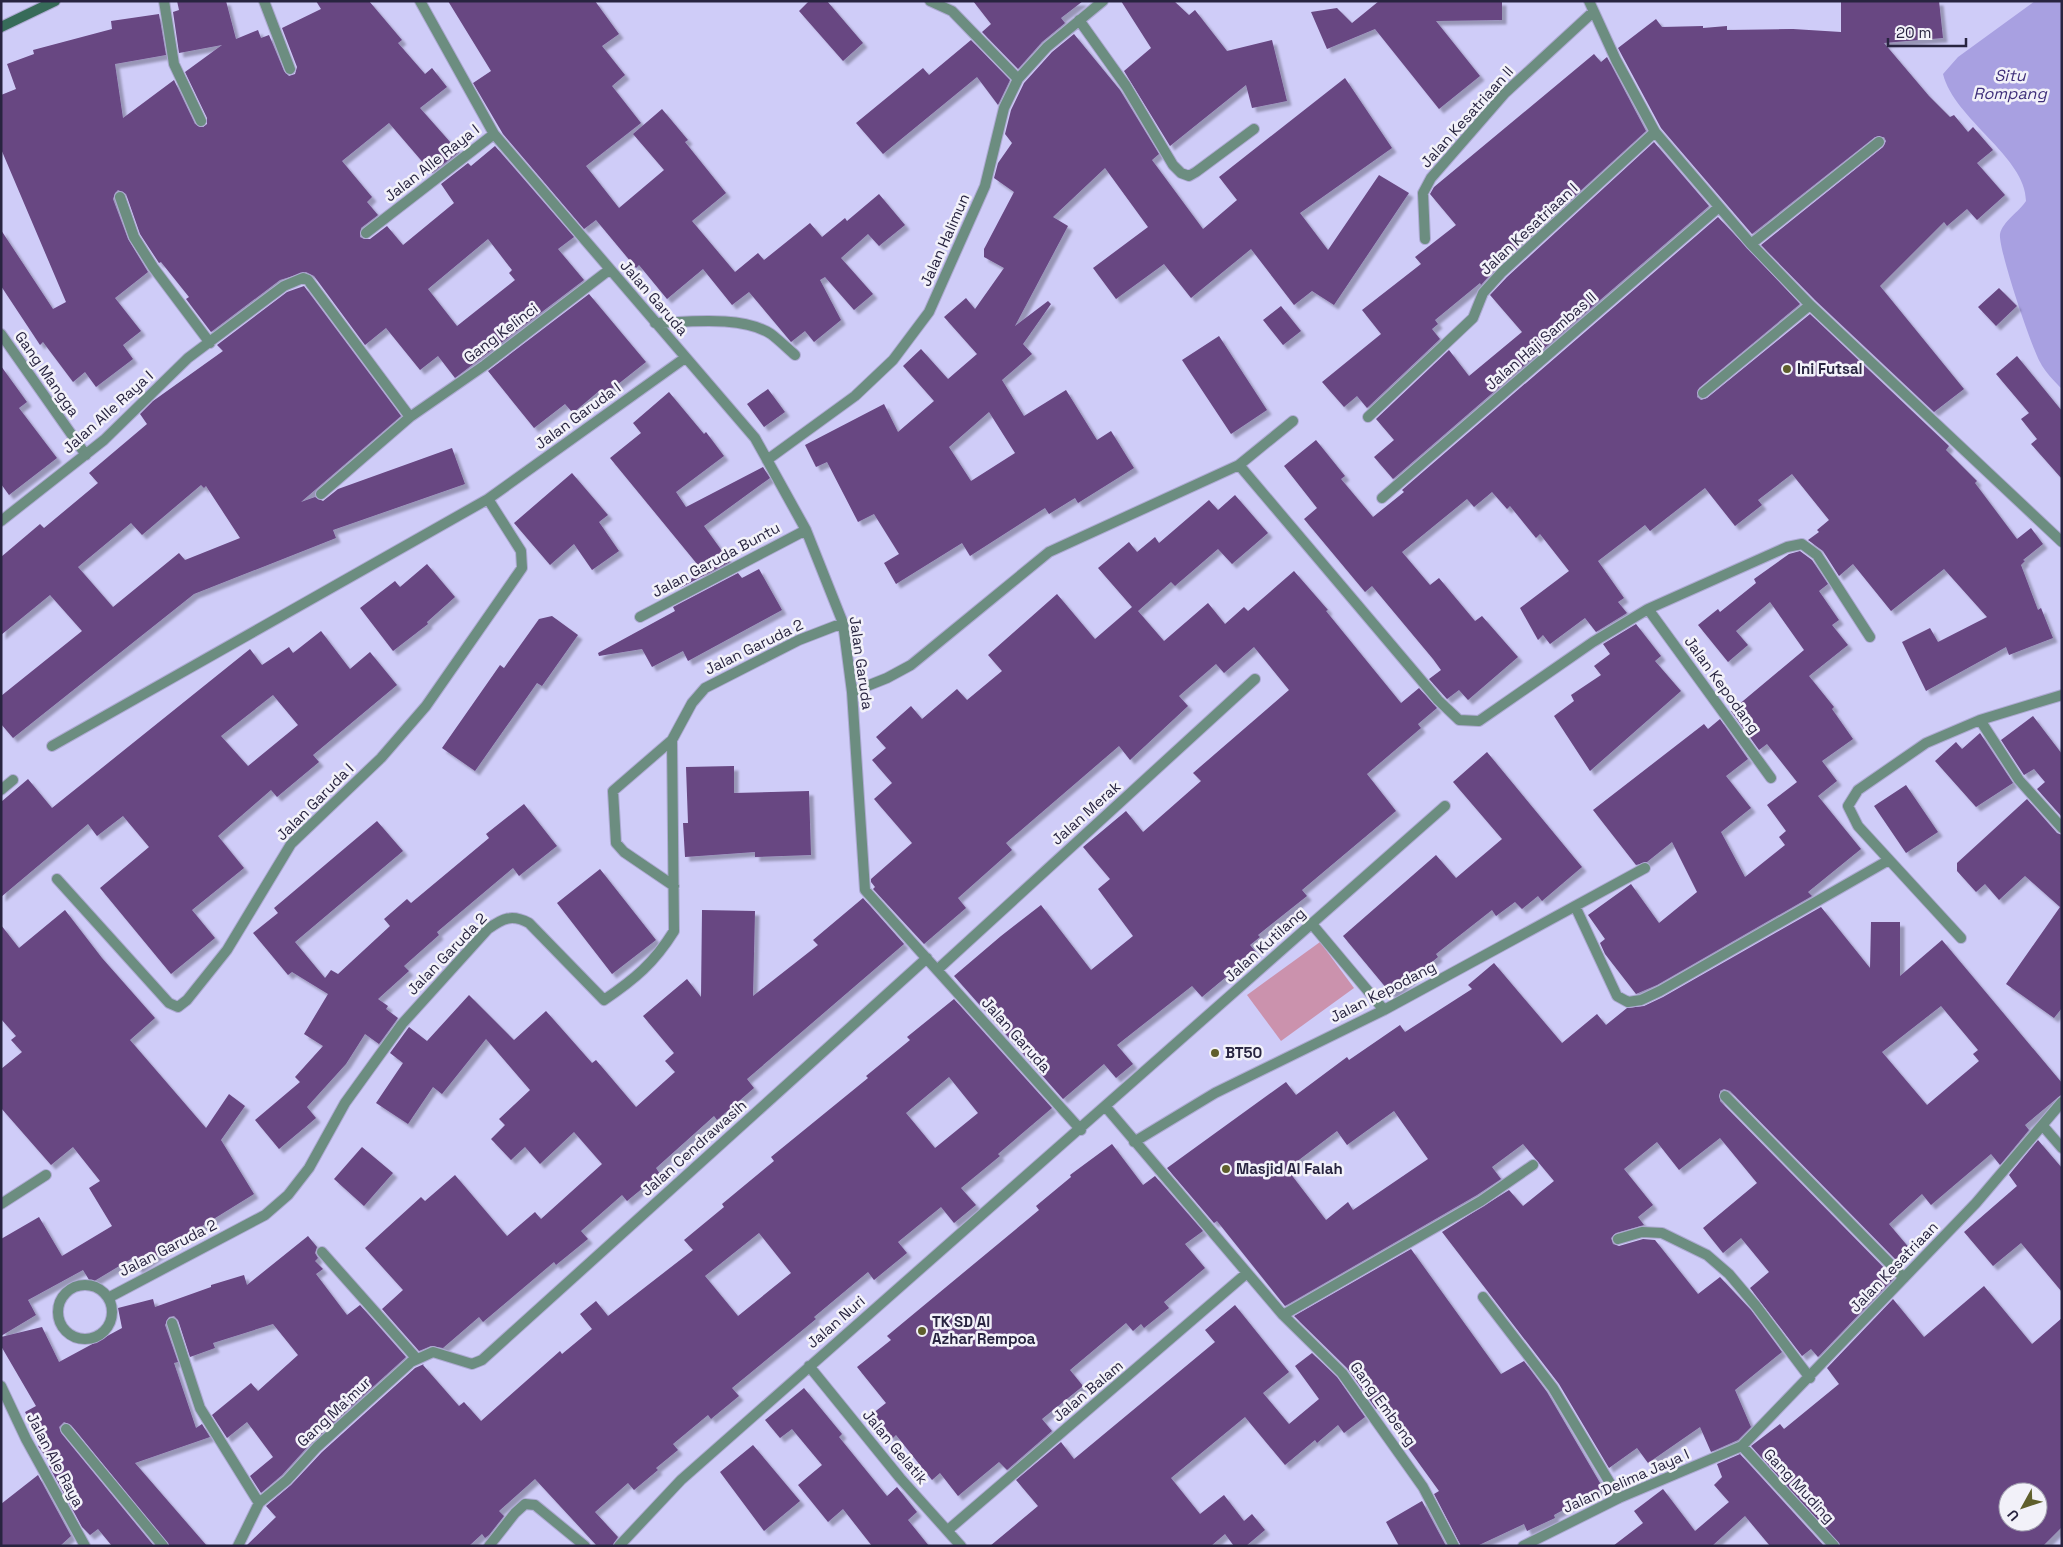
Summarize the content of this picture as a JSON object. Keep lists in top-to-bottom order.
{
  "streets": {
    "street": [
      "Jalan Kesatriaan II",
      "Jalan Alle Raya I",
      "Jalan Kesatriaan I",
      "Jalan Halimun",
      "Jalan Garuda",
      "Gang Kelinci",
      "Jalan Haji Sambas II",
      "Gang Mangga",
      "Jalan Garuda I",
      "Jalan Garuda Buntu",
      "Jalan Garuda 2",
      "Jalan Kepodang",
      "Jalan Merak",
      "Jalan Kutilang",
      "Jalan Cendrawasih",
      "Jalan Kesatriaan",
      "Jalan Nuri",
      "Jalan Balam",
      "Gang Embeng",
      "Gang Ma'mur",
      "Jalan Gelatik",
      "Jalan Ale Raya",
      "Jalan Delima Jaya I",
      "Gang Muding"
    ]
  },
  "crossings": [
    ["Jalan Alle Raya I", "Jalan Garuda"],
    ["Jalan Alle Raya I", "Gang Kelinci"],
    ["Jalan Alle Raya I", "Gang Mangga"],
    ["Jalan Halimun", "Jalan Garuda"],
    ["Jalan Garuda", "Gang Kelinci"],
    ["Jalan Garuda", "Jalan Garuda I"],
    ["Jalan Garuda", "Jalan Garuda Buntu"],
    ["Jalan Garuda", "Jalan Garuda 2"],
    ["Jalan Garuda", "Jalan Merak"],
    ["Jalan Garuda", "Jalan Cendrawasih"],
    ["Jalan Garuda", "Jalan Nuri"],
    ["Jalan Cendrawasih", "Gang Ma'mur"],
    ["Jalan Kesatriaan", "Jalan Delima Jaya I"],
    ["Jalan Kesatriaan", "Gang Muding"],
    ["Jalan Nuri", "Jalan Gelatik"],
    ["Jalan Balam", "Gang Embeng"],
    ["Jalan Balam", "Jalan Gelatik"],
    ["Jalan Delima Jaya I", "Gang Muding"]
  ],
  "water": ["Situ Rompang"],
  "places": [
    "Ini Futsal",
    "BT50",
    "Masjid Al Falah",
    "TK SD Al Azhar Rempoa"
  ],
  "scale_bar": "20 m",
  "north": "bottom left"
}
